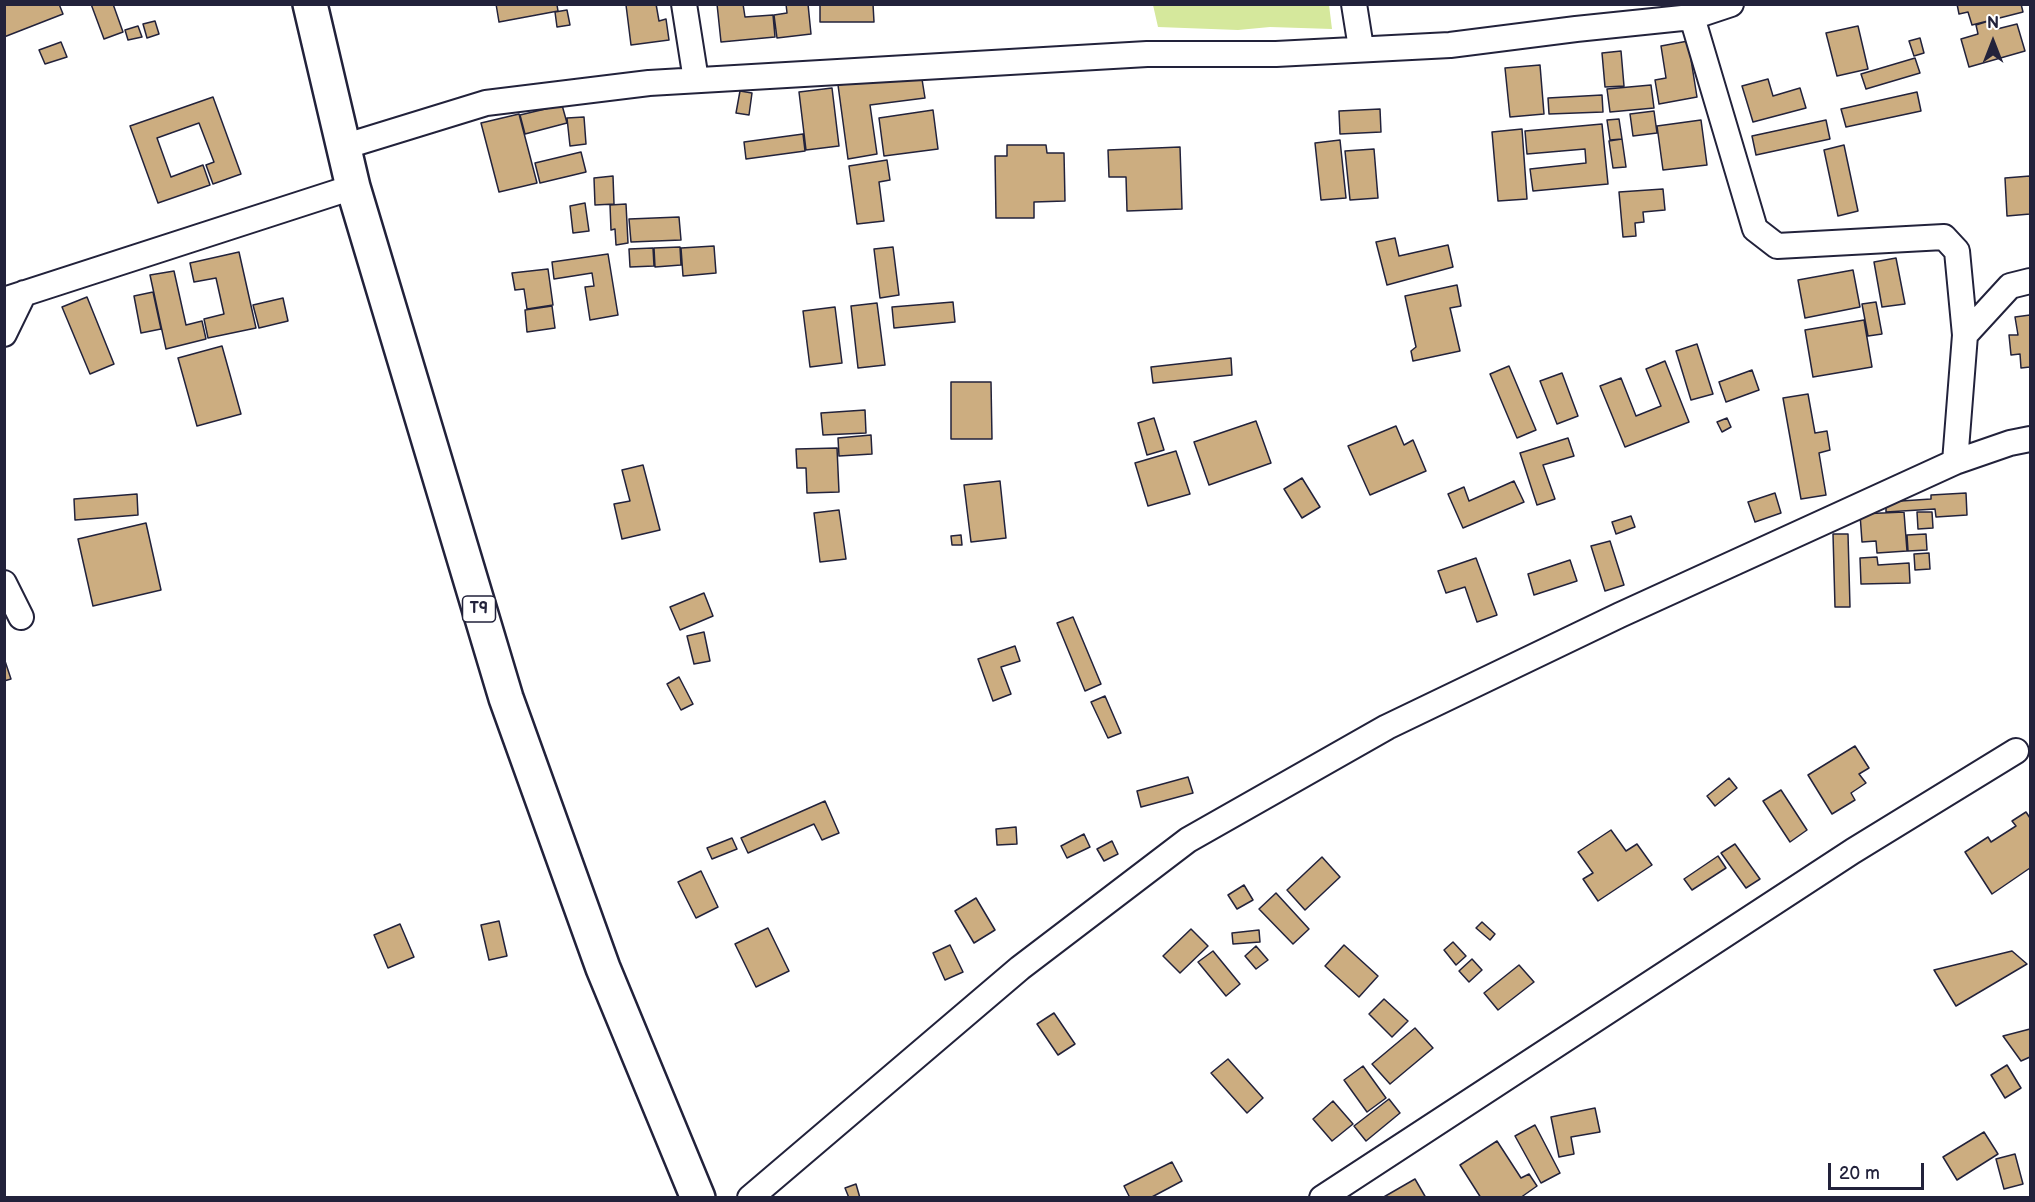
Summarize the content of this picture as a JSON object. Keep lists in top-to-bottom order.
{
  "streets": {
    "highway": ["T9"]
  },
  "scale_bar": "20 m",
  "north": "top"
}
